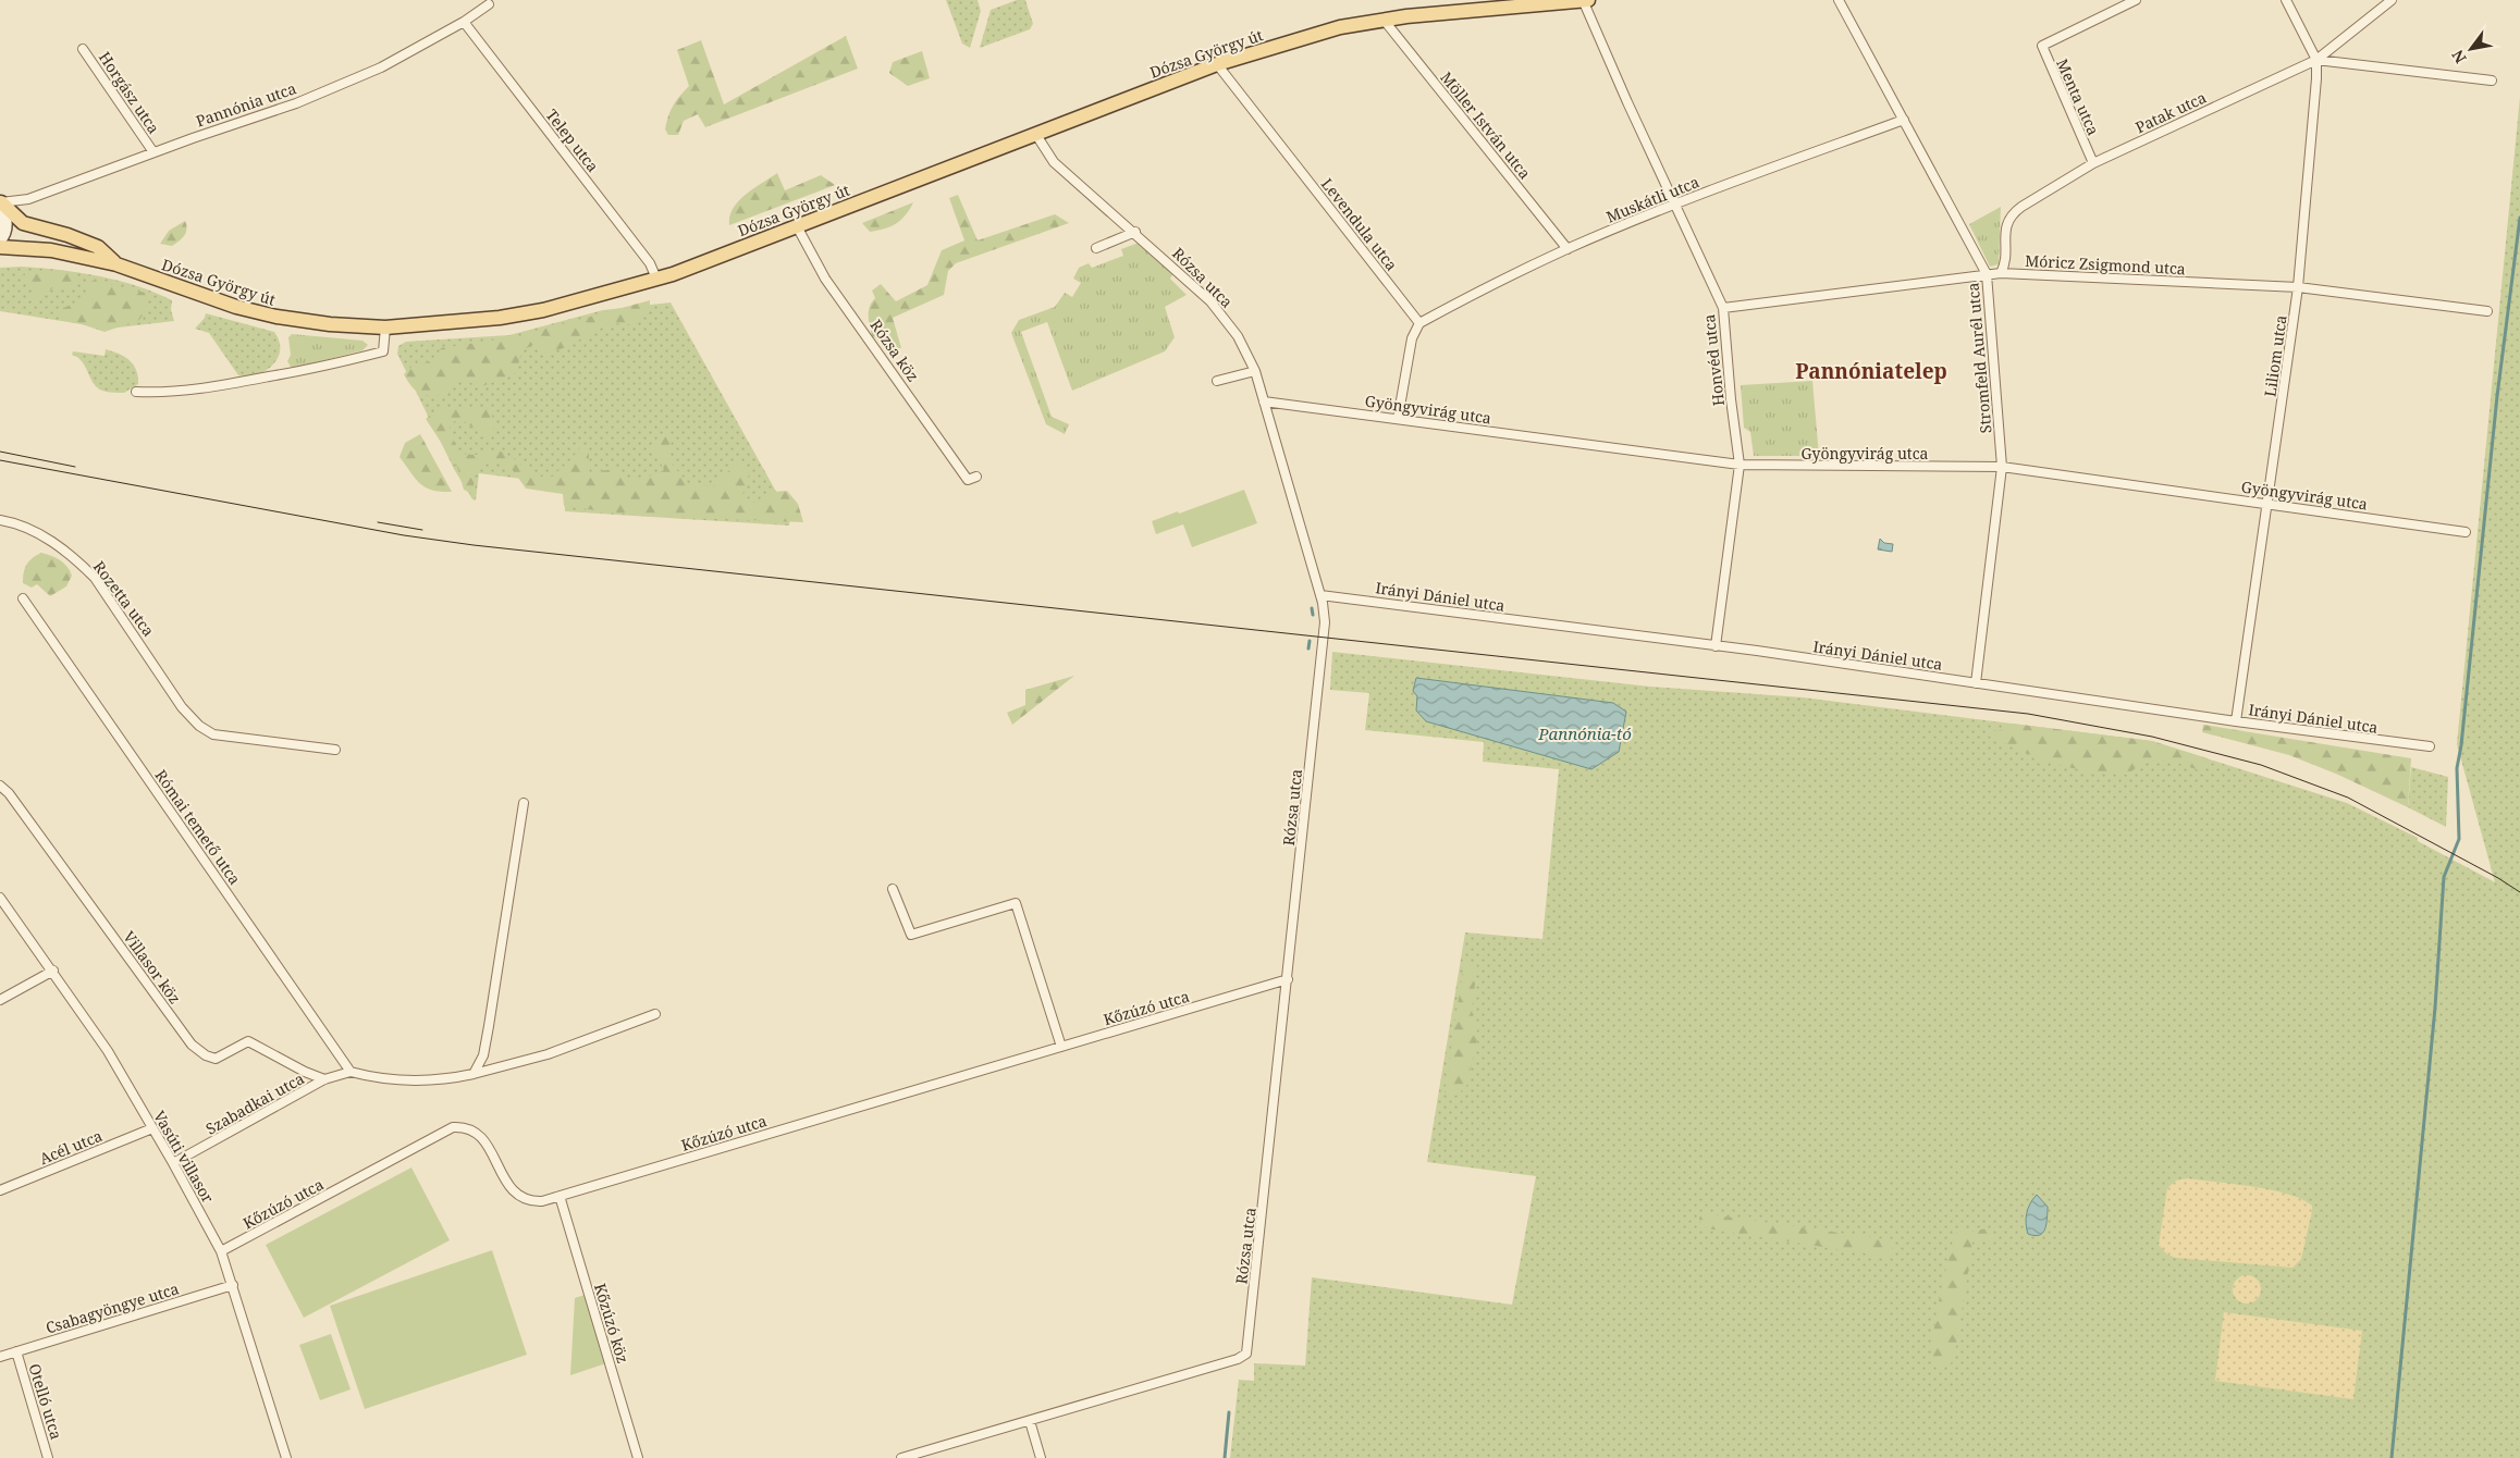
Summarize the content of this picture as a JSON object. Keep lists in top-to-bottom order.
{
  "streets": {
    "main road": ["Dózsa György út"],
    "street": [
      "Horgász utca",
      "Menta utca",
      "Pannónia utca",
      "Patak utca",
      "Möller István utca",
      "Telep utca",
      "Muskátli utca",
      "Levendula utca",
      "Móricz Zsigmond utca",
      "Rózsa utca",
      "Rózsa köz",
      "Liliom utca",
      "Stromfeld Aurél utca",
      "Honvéd utca",
      "Gyöngyvirág utca",
      "Irányi Dániel utca",
      "Rozetta utca",
      "Római temető utca",
      "Villasor köz",
      "Kőzúzó utca",
      "Szabadkai utca",
      "Acél utca",
      "Vasúti villasor",
      "Csabagyöngye utca",
      "Kőzúzó köz",
      "Otelló utca"
    ]
  },
  "crossings": [
    ["Dózsa György út", "Möller István utca"],
    ["Dózsa György út", "Telep utca"],
    ["Dózsa György út", "Levendula utca"],
    ["Dózsa György út", "Rózsa utca"],
    ["Dózsa György út", "Rózsa köz"],
    ["Dózsa György út", "Honvéd utca"],
    ["Horgász utca", "Pannónia utca"],
    ["Menta utca", "Patak utca"],
    ["Pannónia utca", "Telep utca"],
    ["Patak utca", "Móricz Zsigmond utca"],
    ["Patak utca", "Liliom utca"],
    ["Möller István utca", "Muskátli utca"],
    ["Muskátli utca", "Levendula utca"],
    ["Muskátli utca", "Stromfeld Aurél utca"],
    ["Muskátli utca", "Honvéd utca"],
    ["Móricz Zsigmond utca", "Liliom utca"],
    ["Móricz Zsigmond utca", "Stromfeld Aurél utca"],
    ["Móricz Zsigmond utca", "Honvéd utca"],
    ["Rózsa utca", "Gyöngyvirág utca"],
    ["Rózsa utca", "Irányi Dániel utca"],
    ["Rózsa utca", "Kőzúzó utca"],
    ["Liliom utca", "Gyöngyvirág utca"],
    ["Liliom utca", "Irányi Dániel utca"],
    ["Stromfeld Aurél utca", "Gyöngyvirág utca"],
    ["Stromfeld Aurél utca", "Irányi Dániel utca"],
    ["Honvéd utca", "Gyöngyvirág utca"],
    ["Honvéd utca", "Irányi Dániel utca"],
    ["Római temető utca", "Szabadkai utca"],
    ["Villasor köz", "Szabadkai utca"],
    ["Kőzúzó utca", "Vasúti villasor"],
    ["Kőzúzó utca", "Kőzúzó köz"],
    ["Szabadkai utca", "Vasúti villasor"],
    ["Acél utca", "Vasúti villasor"],
    ["Vasúti villasor", "Csabagyöngye utca"],
    ["Csabagyöngye utca", "Otelló utca"]
  ],
  "districts": ["Pannóniatelep"],
  "water": ["Pannónia-tó"],
  "north": "bottom left"
}
